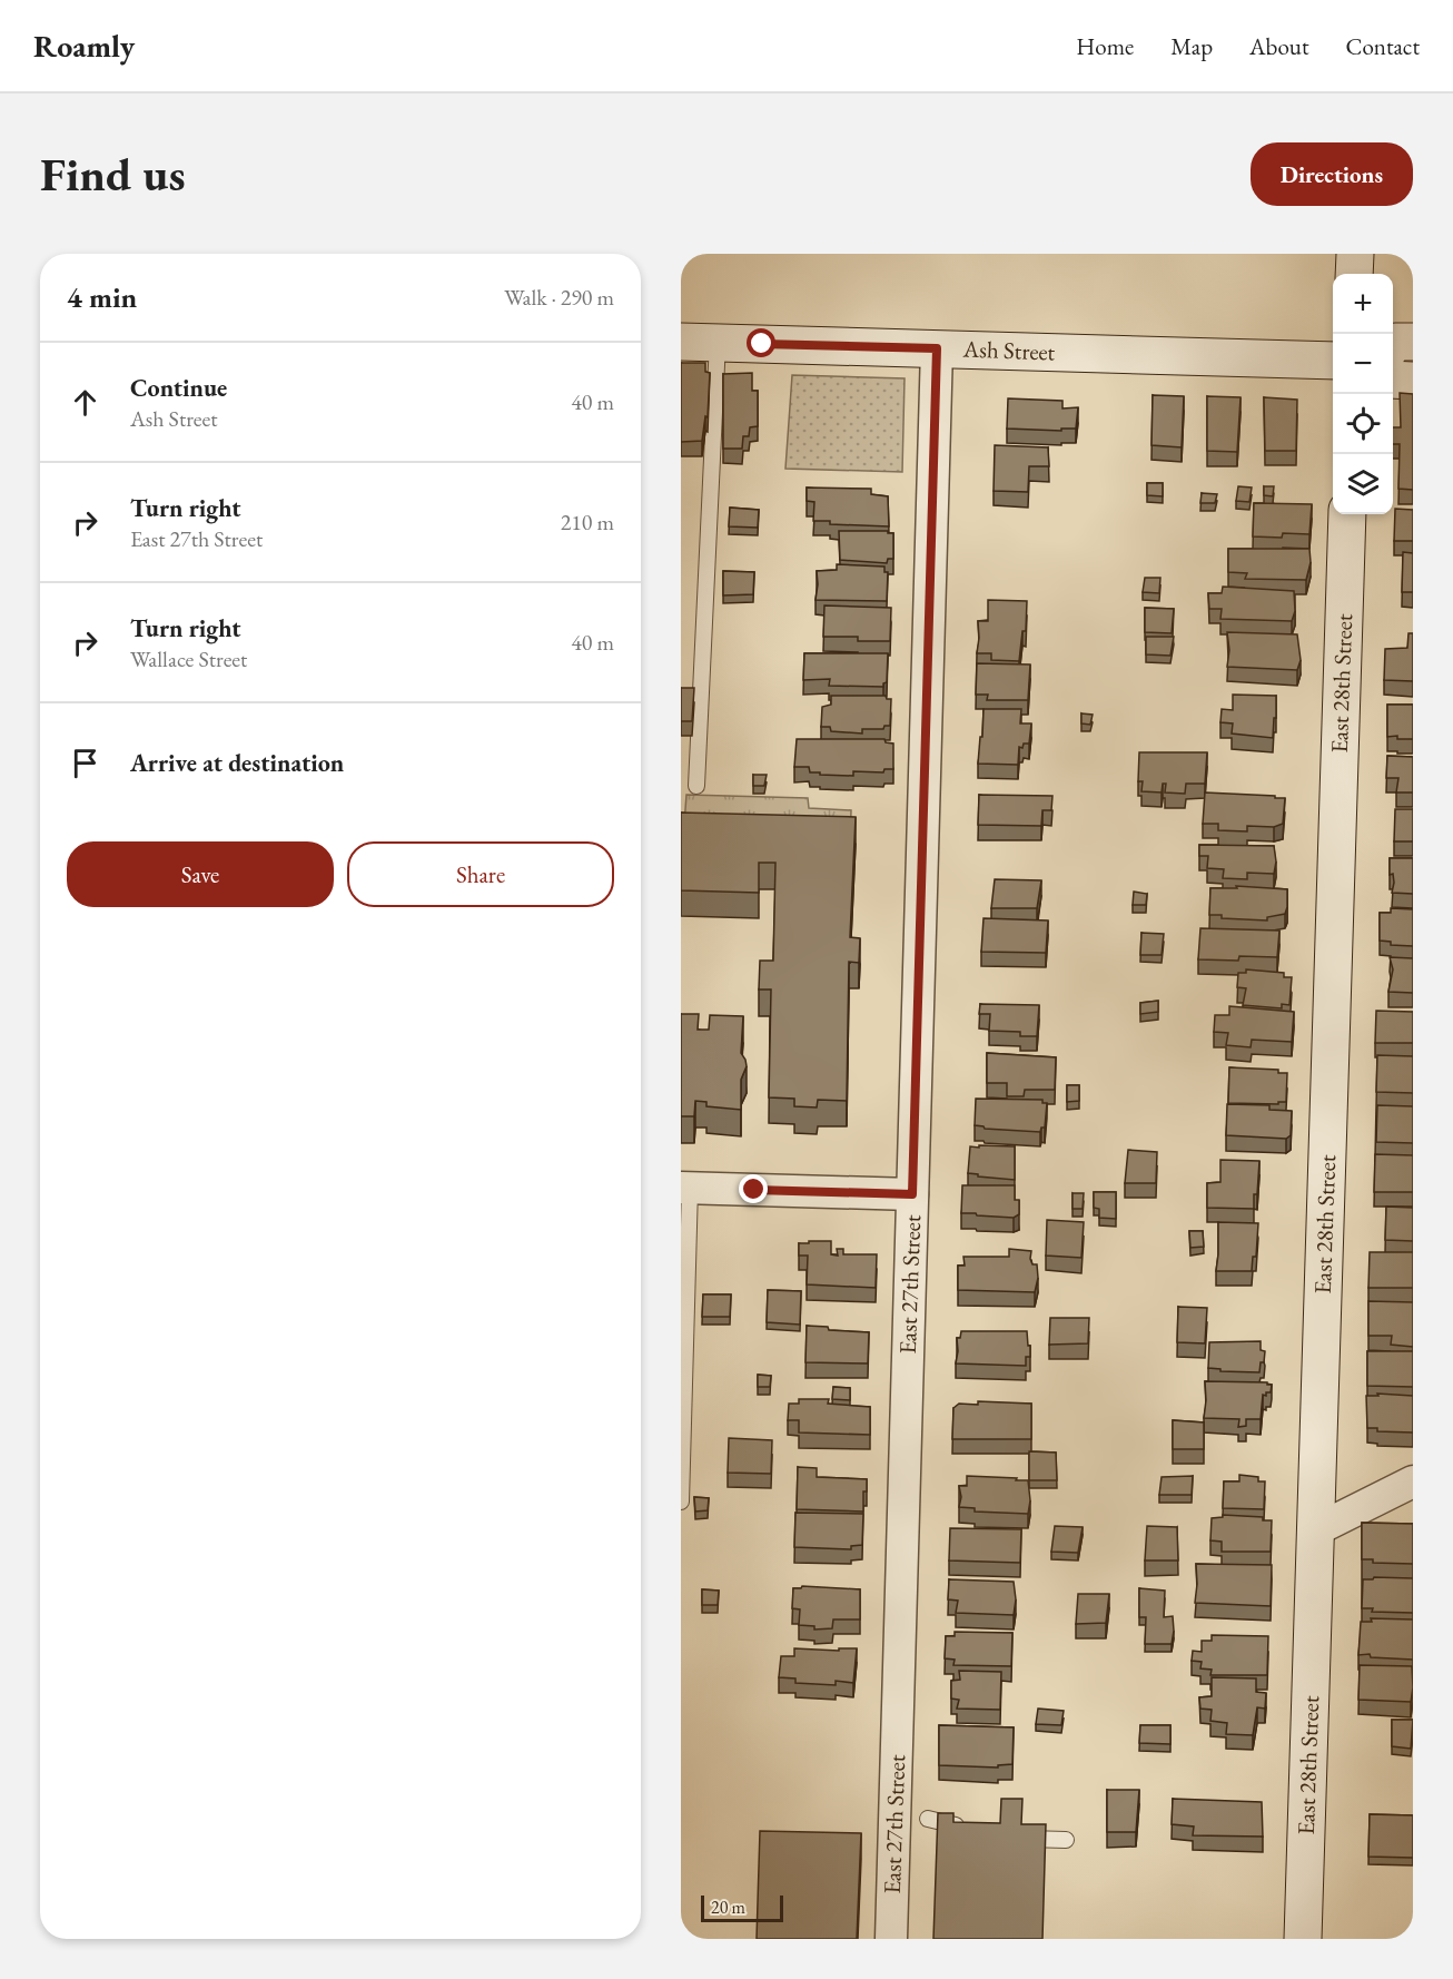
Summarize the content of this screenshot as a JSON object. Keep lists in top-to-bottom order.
{
  "streets": {
    "street": ["Ash Street", "East 28th Street", "East 27th Street"]
  },
  "crossings": [
    ["Ash Street", "East 27th Street"]
  ],
  "scale_bar": "20 m",
  "page": {
    "header": "Roamly",
    "nav": [
      "Home",
      "Map",
      "About",
      "Contact"
    ],
    "buttons": [
      "Directions",
      ["Save", "Share"]
    ],
    "title": "Find us",
    "heading": ["4 min", "Walk · 290 m"],
    "map_buttons": ["+", "−"],
    "list": [
      ["Continue", "Ash Street", "40 m"],
      ["Turn right", "East 27th Street", "210 m"],
      ["Turn right", "Wallace Street", "40 m"],
      "Arrive at destination"
    ],
    "scale": "20 m"
  }
}
